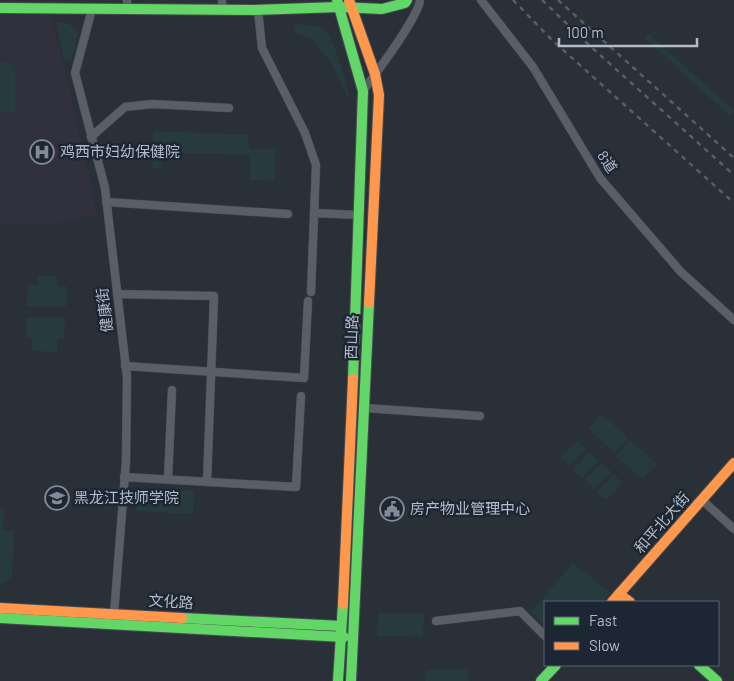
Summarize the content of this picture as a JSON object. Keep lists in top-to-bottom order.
{
  "streets": {
    "main road": ["西山路", "和平北大街", "文化路"],
    "street": ["8道", "健康街"]
  },
  "crossings": [
    ["健康街", "文化路"],
    ["西山路", "文化路"]
  ],
  "places": {
    "hospital": ["鸡西市妇幼保健院"],
    "school or university": ["黑龙江技师学院"],
    "public building": ["房产物业管理中心"]
  },
  "legend": ["Fast", "Slow"],
  "scale_bar": "100 m"
}
